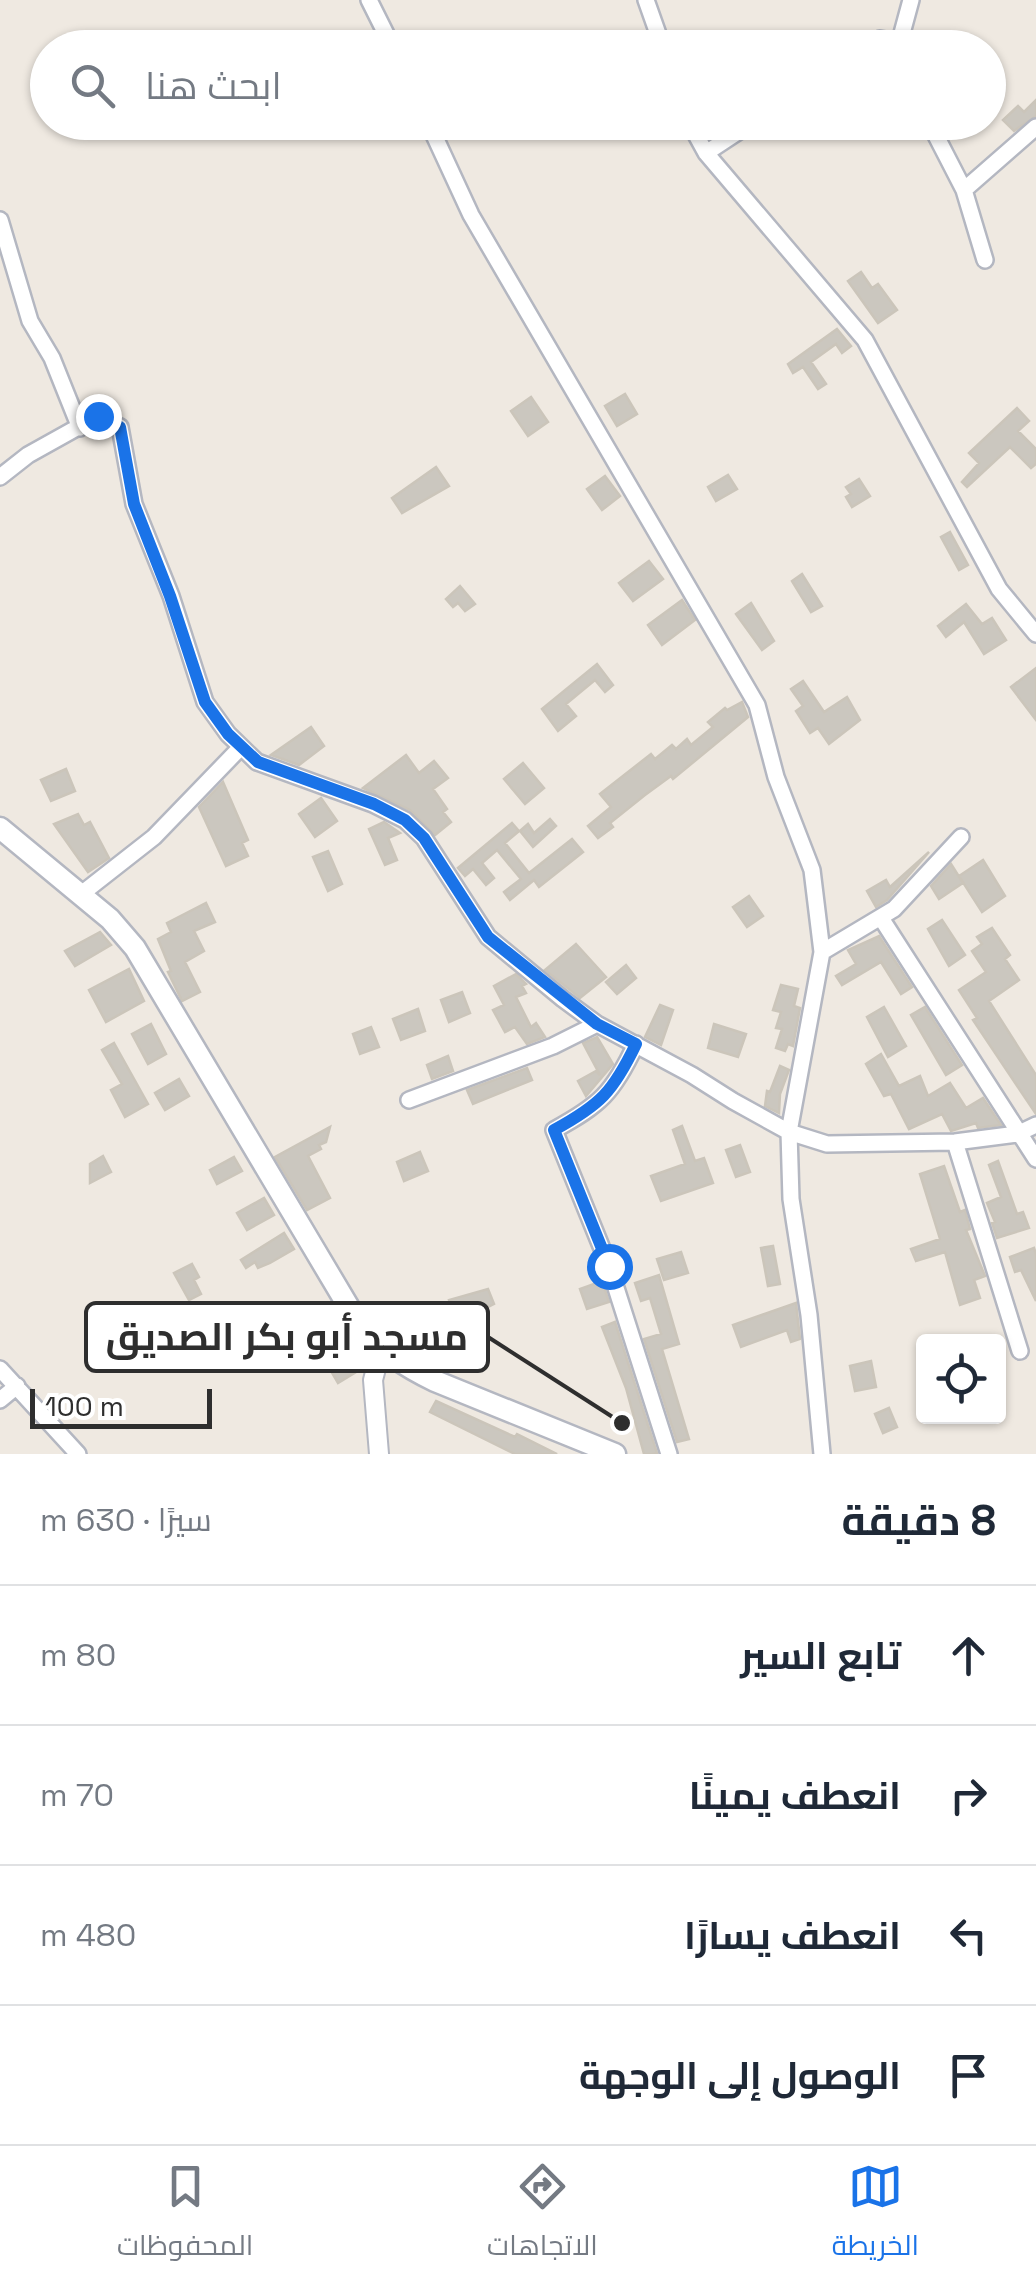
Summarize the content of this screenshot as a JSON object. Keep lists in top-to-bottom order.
{
  "places": ["مسجد أبو بكر الصديق"],
  "scale_bar": "100 m",
  "page": {
    "search": "ابحث هنا",
    "scale": "100 m",
    "heading": ["8 دقيقة", "سيرًا · 630 m"],
    "list": [
      ["تابع السير", "80 m"],
      ["انعطف يمينًا", "70 m"],
      ["انعطف يسارًا", "480 m"],
      "الوصول إلى الوجهة"
    ],
    "nav": ["الخريطة", "الاتجاهات", "المحفوظات"]
  }
}
